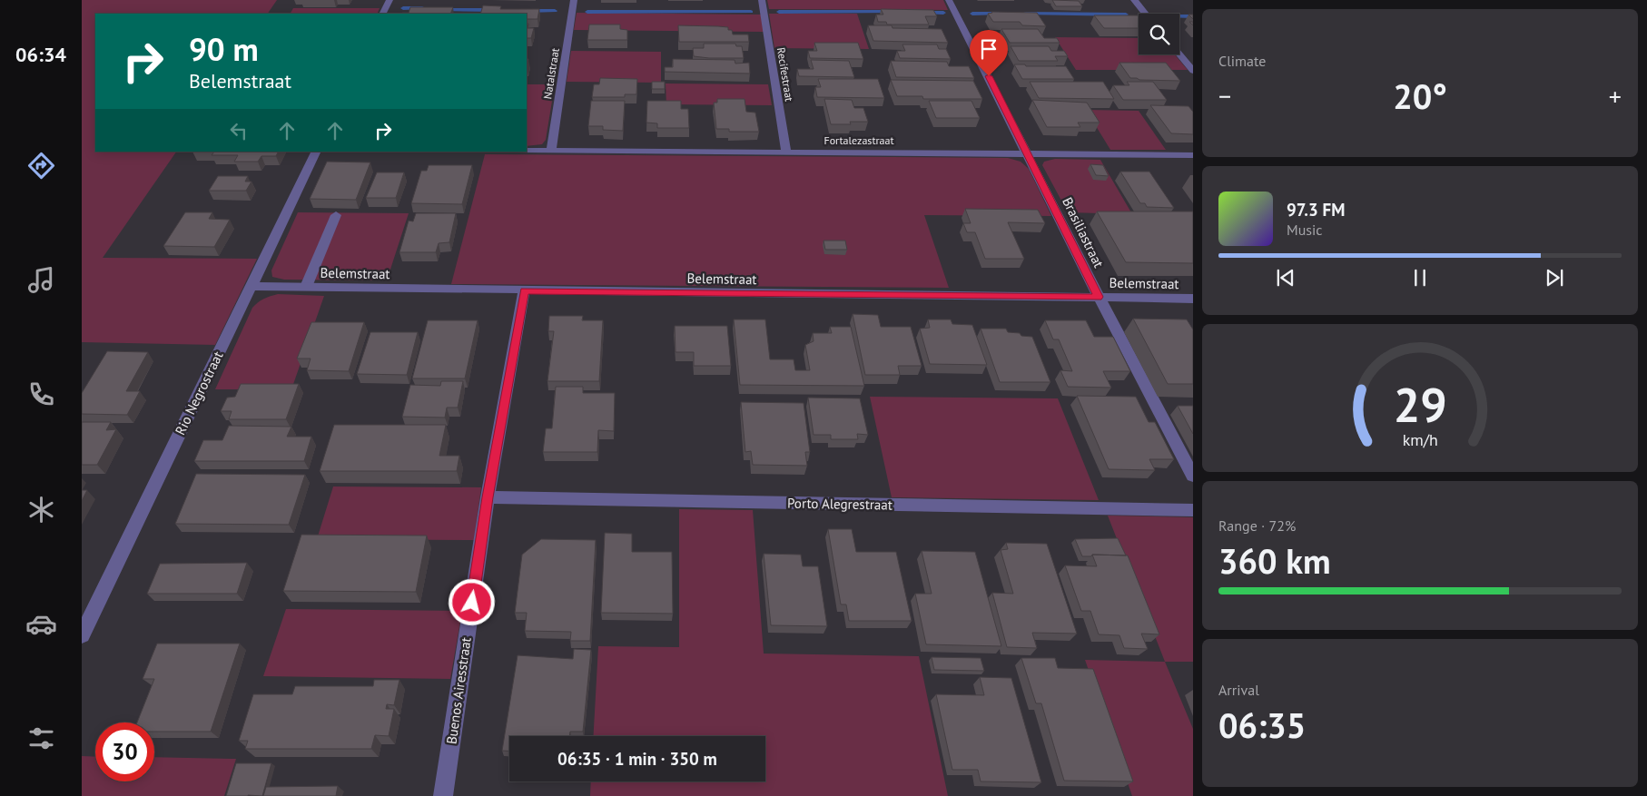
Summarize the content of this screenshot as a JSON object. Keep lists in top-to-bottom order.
{
  "streets": {
    "street": [
      "Natalstraat",
      "Recifestraat",
      "Fortalezastraat",
      "Brasiliastraat",
      "Belemstraat",
      "Rio Negrostraat",
      "Porto Alegrestraat",
      "Buenos Airesstraat"
    ]
  },
  "crossings": [
    ["Natalstraat", "Fortalezastraat"],
    ["Recifestraat", "Fortalezastraat"],
    ["Fortalezastraat", "Brasiliastraat"],
    ["Brasiliastraat", "Belemstraat"],
    ["Belemstraat", "Rio Negrostraat"],
    ["Belemstraat", "Buenos Airesstraat"],
    ["Porto Alegrestraat", "Buenos Airesstraat"]
  ],
  "page": {
    "tabs": "06:34",
    "tile": [
      "Climate",
      ["Range · 72%", "360 km"],
      ["Arrival", "06:35"]
    ],
    "turn": ["90 m", "Belemstraat"],
    "heat": ["−", "20°", "+"],
    "song": ["97.3 FM", "Music"],
    "limit": "30",
    "trip": "06:35 · 1 min · 350 m",
    "gauge": ["29", "km/h"]
  }
}
